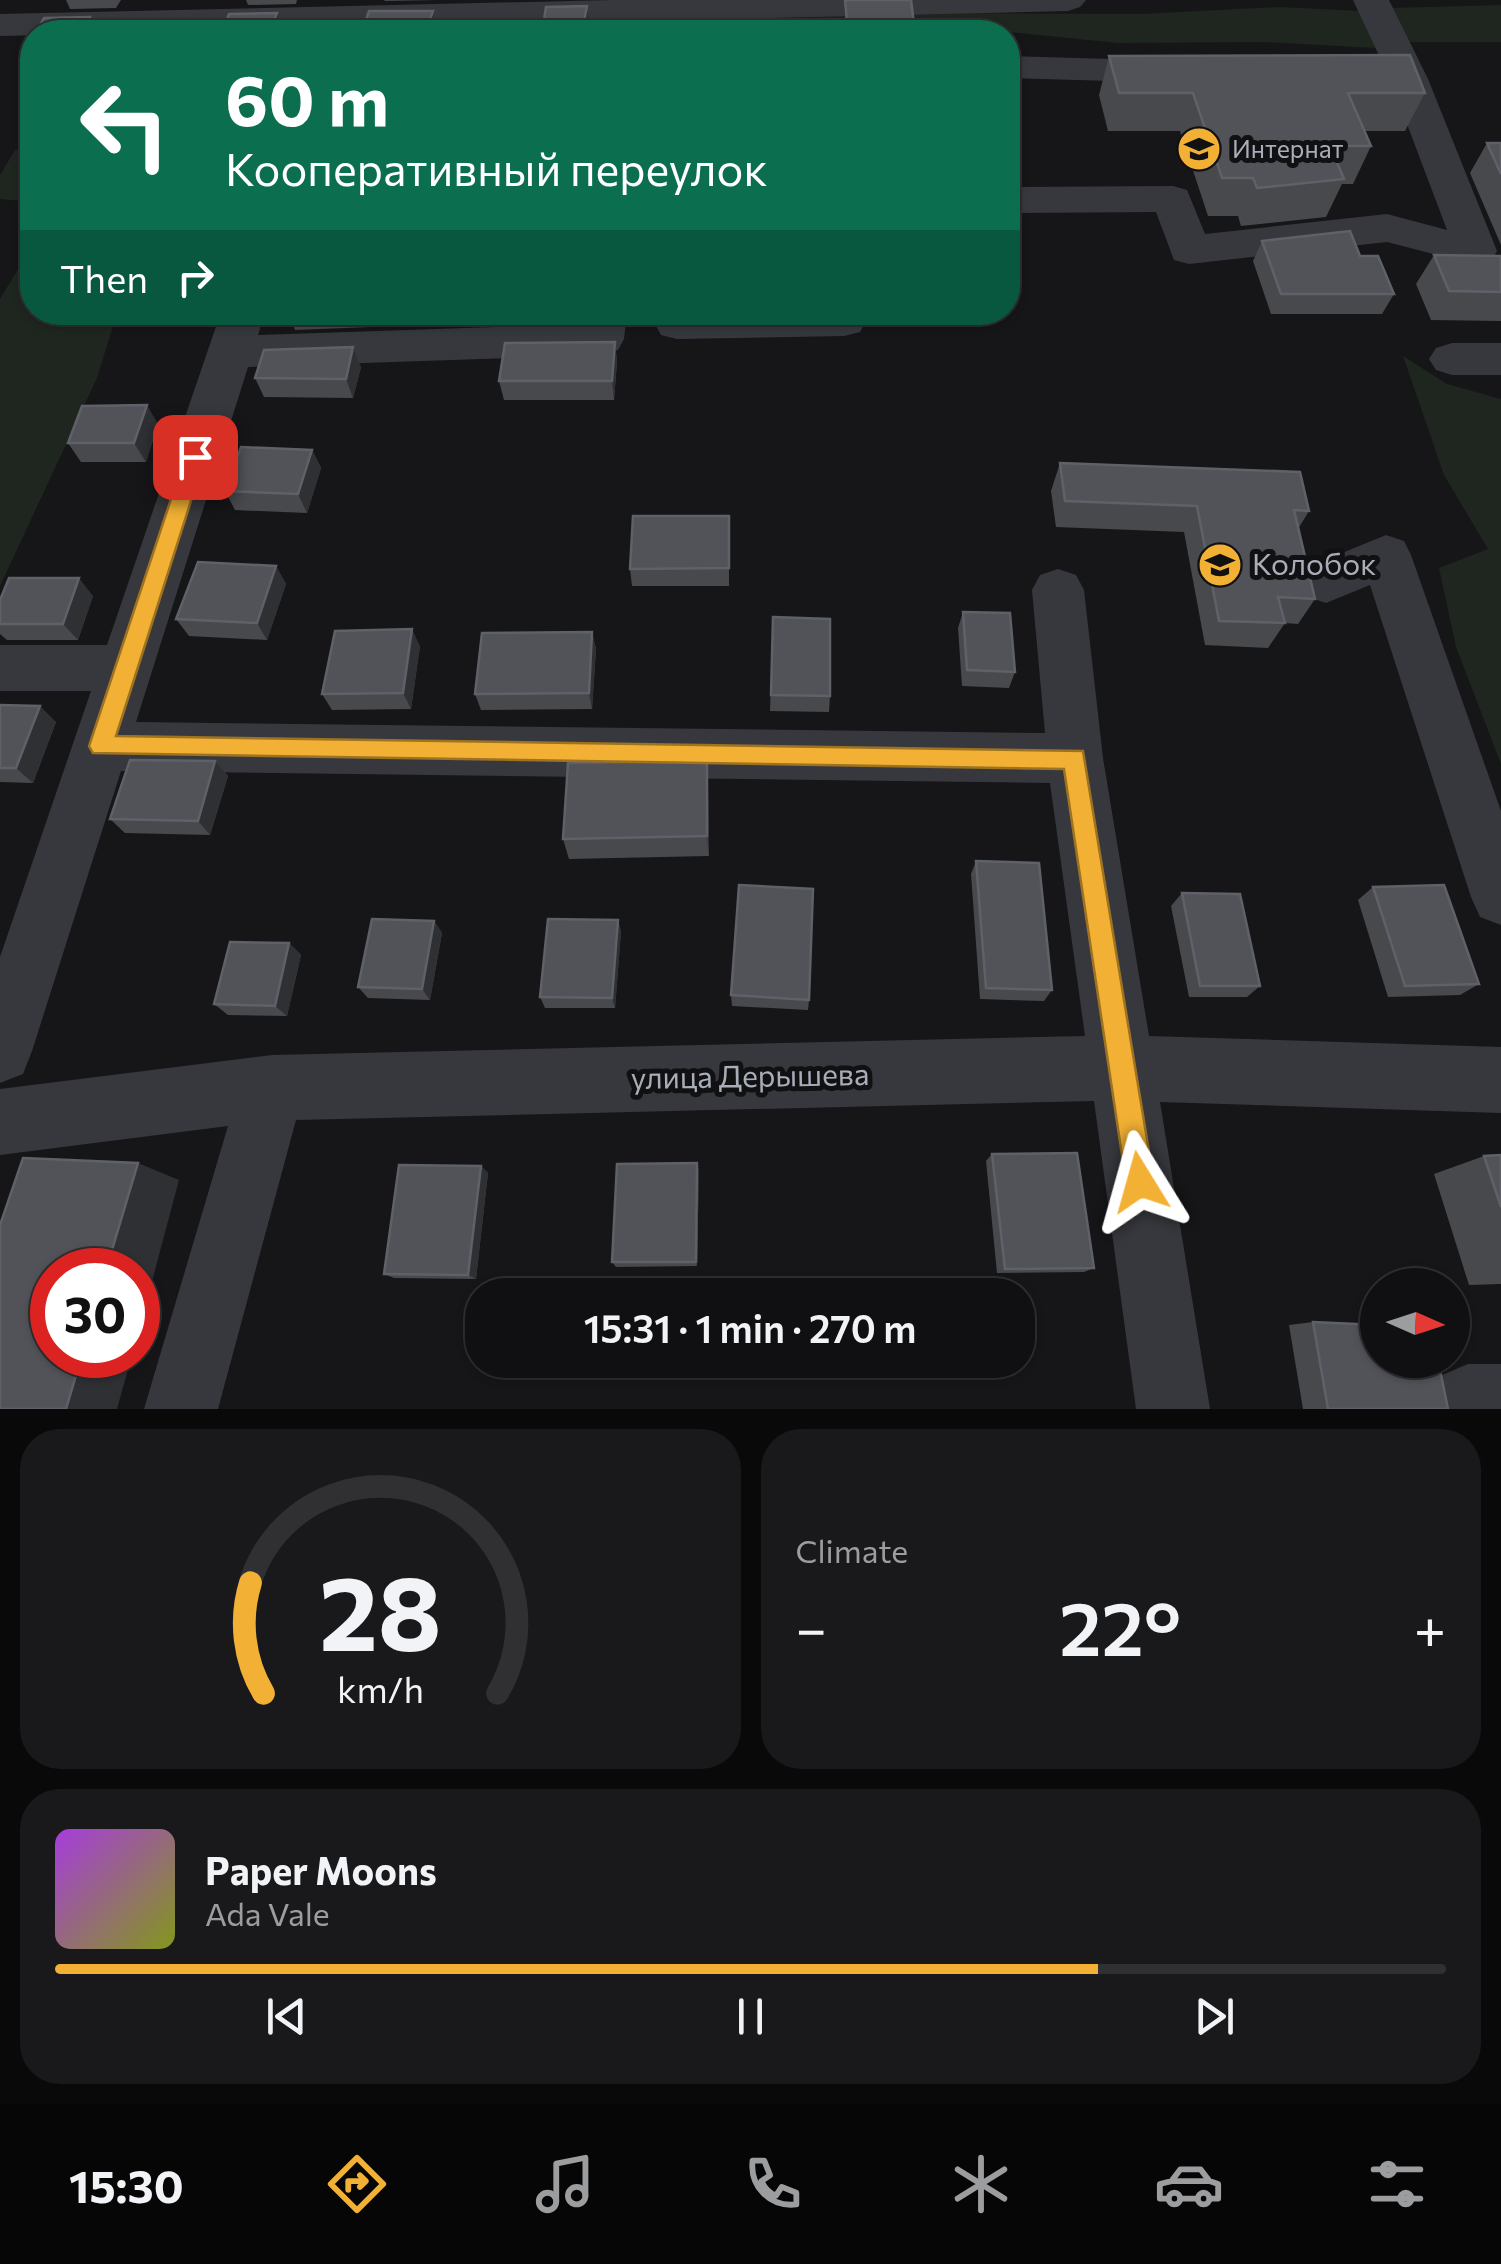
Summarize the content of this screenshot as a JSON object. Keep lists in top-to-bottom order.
{
  "streets": {
    "street": ["улица Дерышева"]
  },
  "places": {
    "school or university": ["Интернат", "Колобок"]
  },
  "north": "right",
  "page": {
    "turn": ["60 m", "Кооперативный переулок"],
    "then": "Then",
    "limit": "30",
    "trip": "15:31 · 1 min · 270 m",
    "tile": "Climate",
    "heat": ["−", "22°", "+"],
    "song": ["Paper Moons", "Ada Vale"],
    "tabs": "15:30",
    "gauge": ["28", "km/h"]
  }
}
